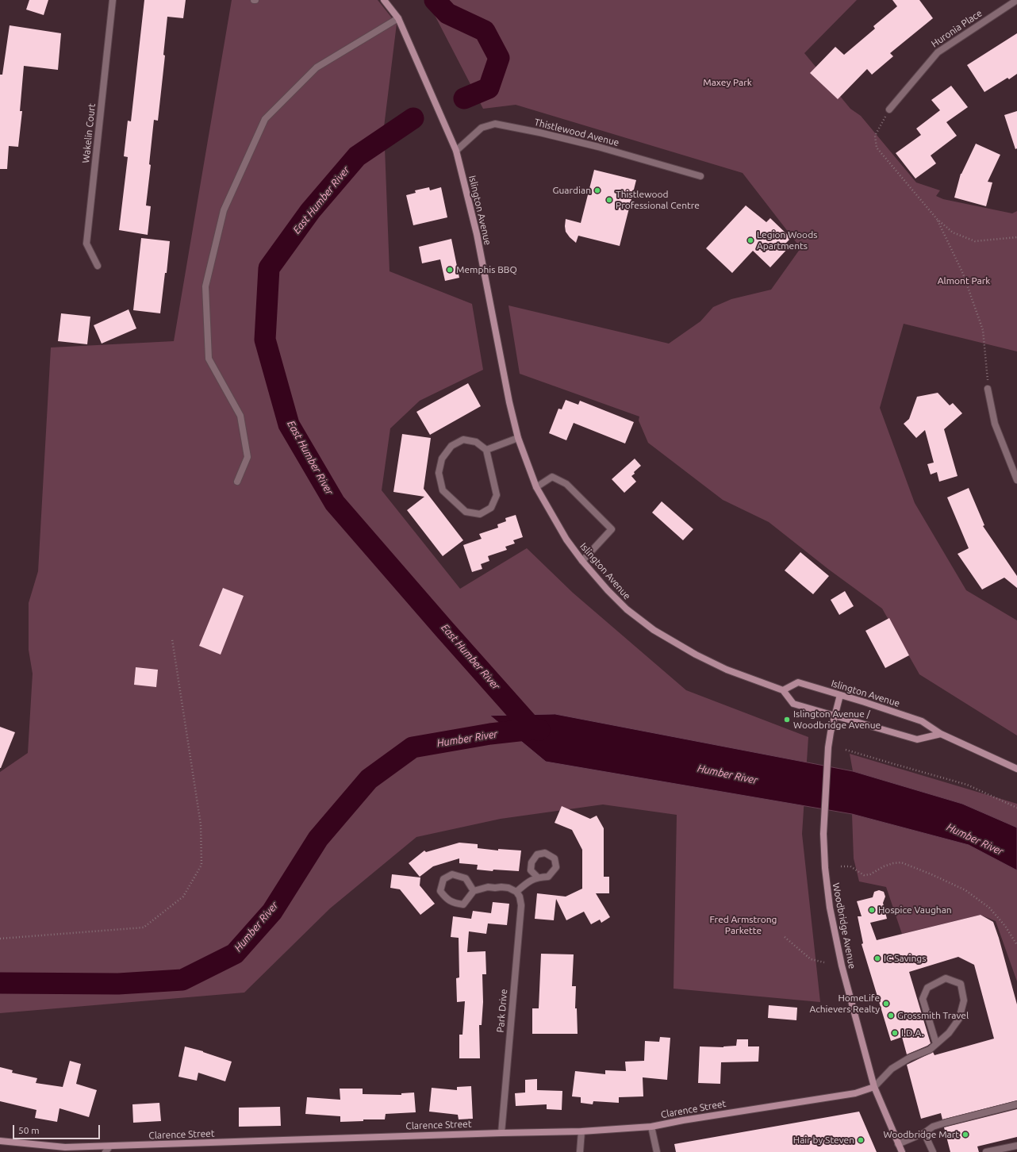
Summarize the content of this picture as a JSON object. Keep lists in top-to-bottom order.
{
  "streets": {
    "street": [
      "Huronia Place",
      "Thistlewood Avenue",
      "Wakelin Court",
      "Islington Avenue",
      "Woodbridge Avenue",
      "Park Drive",
      "Clarence Street"
    ]
  },
  "crossings": [
    ["Thistlewood Avenue", "Islington Avenue"],
    ["Islington Avenue", "Woodbridge Avenue"],
    ["Woodbridge Avenue", "Clarence Street"],
    ["Park Drive", "Clarence Street"]
  ],
  "water": ["East Humber River", "Humber River"],
  "parks": ["Maxey Park", "Almont Park", "Fred Armstrong Parkette"],
  "places": [
    "Guardian",
    "Thistlewood Professional Centre",
    "Legion Woods Apartments",
    "Memphis BBQ",
    "Islington Avenue / Woodbridge Avenue",
    "Hospice Vaughan",
    "IC Savings",
    "HomeLife Achievers Realty",
    "Grossmith Travel",
    "I.D.A.",
    "Woodbridge Mart",
    "Hair by Steven"
  ],
  "scale_bar": "50 m"
}
